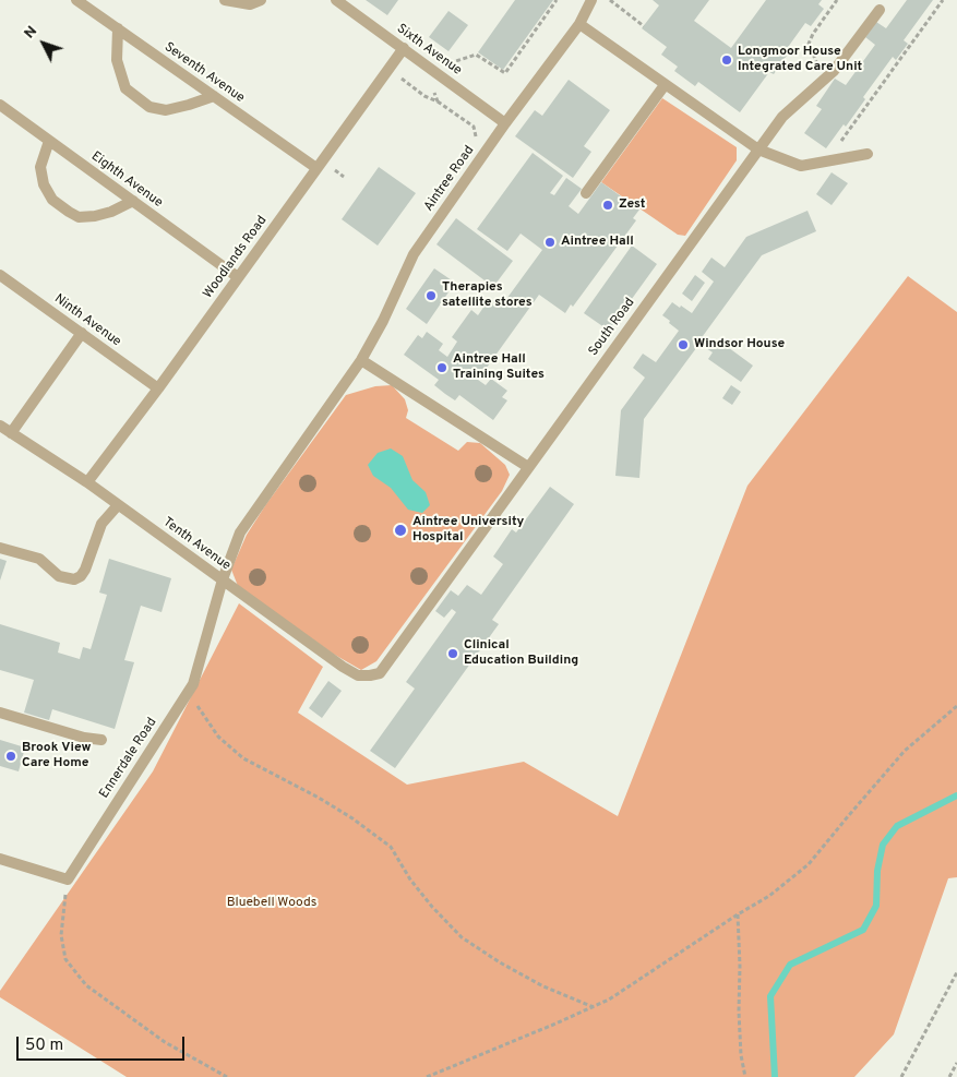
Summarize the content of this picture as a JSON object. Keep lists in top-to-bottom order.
{
  "streets": {
    "lane": [
      "Sixth Avenue",
      "Seventh Avenue",
      "Aintree Road",
      "Eighth Avenue",
      "Woodlands Road",
      "Ninth Avenue",
      "South Road",
      "Tenth Avenue",
      "Ennerdale Road"
    ]
  },
  "crossings": [
    ["Sixth Avenue", "Aintree Road"],
    ["Sixth Avenue", "Woodlands Road"],
    ["Seventh Avenue", "Woodlands Road"],
    ["Aintree Road", "Tenth Avenue"],
    ["Aintree Road", "Ennerdale Road"],
    ["Eighth Avenue", "Woodlands Road"],
    ["Woodlands Road", "Ninth Avenue"],
    ["Woodlands Road", "Tenth Avenue"],
    ["South Road", "Tenth Avenue"],
    ["Tenth Avenue", "Ennerdale Road"]
  ],
  "parks": ["Bluebell Woods"],
  "places": [
    "Longmoor House Integrated Care Unit",
    "Zest",
    "Aintree Hall",
    "Therapies satellite stores",
    "Windsor House",
    "Aintree Hall Training Suites",
    "Aintree University Hospital",
    "Clinical Education Building",
    "Brook View Care Home"
  ],
  "scale_bar": "50 m",
  "north": "top left"
}
